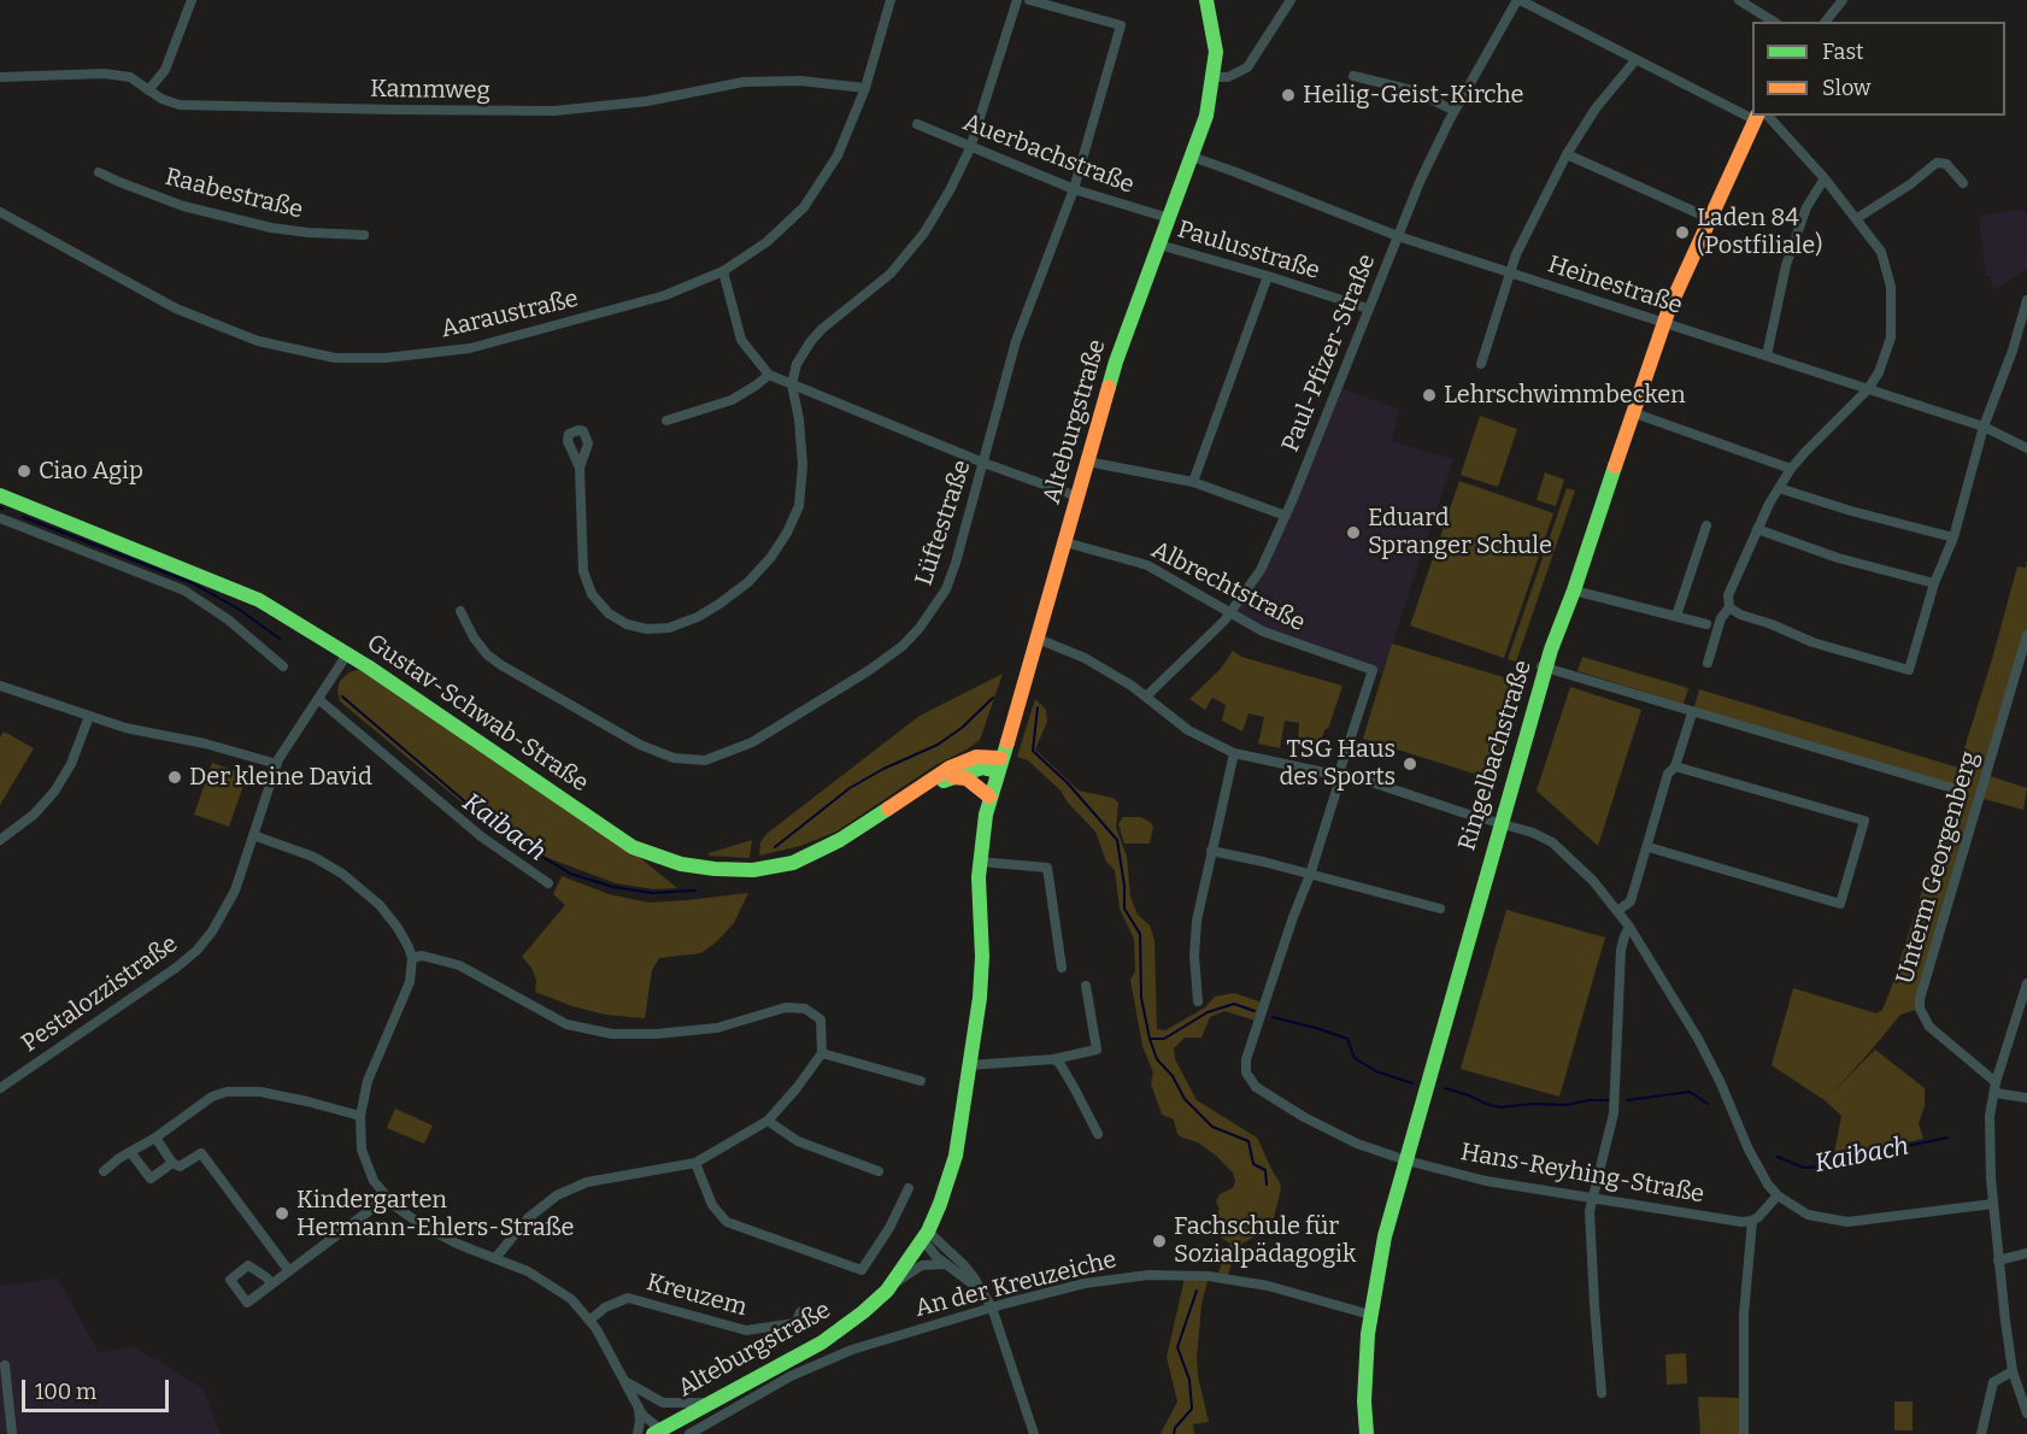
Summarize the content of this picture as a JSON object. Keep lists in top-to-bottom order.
{
  "streets": {
    "street": [
      "Kammweg",
      "Auerbachstraße",
      "Raabestraße",
      "Paulusstraße",
      "Heinestraße",
      "Aaraustraße",
      "Paul-Pfizer-Straße",
      "Alteburgstraße",
      "Lüftestraße",
      "Albrechtstraße",
      "Gustav-Schwab-Straße",
      "Ringelbachstraße",
      "Unterm Georgenberg",
      "Pestalozzistraße",
      "Hans-Reyhing-Straße",
      "An der Kreuzeiche",
      "Kreuzem"
    ]
  },
  "crossings": [
    ["Kammweg", "Aaraustraße"],
    ["Auerbachstraße", "Alteburgstraße"],
    ["Auerbachstraße", "Lüftestraße"],
    ["Paulusstraße", "Paul-Pfizer-Straße"],
    ["Paulusstraße", "Alteburgstraße"],
    ["Heinestraße", "Paul-Pfizer-Straße"],
    ["Heinestraße", "Alteburgstraße"],
    ["Heinestraße", "Ringelbachstraße"],
    ["Paul-Pfizer-Straße", "Albrechtstraße"],
    ["Alteburgstraße", "Albrechtstraße"],
    ["Alteburgstraße", "Gustav-Schwab-Straße"],
    ["Gustav-Schwab-Straße", "Pestalozzistraße"],
    ["Ringelbachstraße", "Hans-Reyhing-Straße"],
    ["Ringelbachstraße", "An der Kreuzeiche"]
  ],
  "water": ["Kaibach"],
  "places": [
    "Heilig-Geist-Kirche",
    "Laden 84 (Postfiliale)",
    "Lehrschwimmbecken",
    "Ciao Agip",
    "Eduard Spranger Schule",
    "TSG Haus des Sports",
    "Der kleine David",
    "Kindergarten Hermann-Ehlers-Straße",
    "Fachschule für Sozialpädagogik"
  ],
  "legend": ["Fast", "Slow"],
  "scale_bar": "100 m"
}
